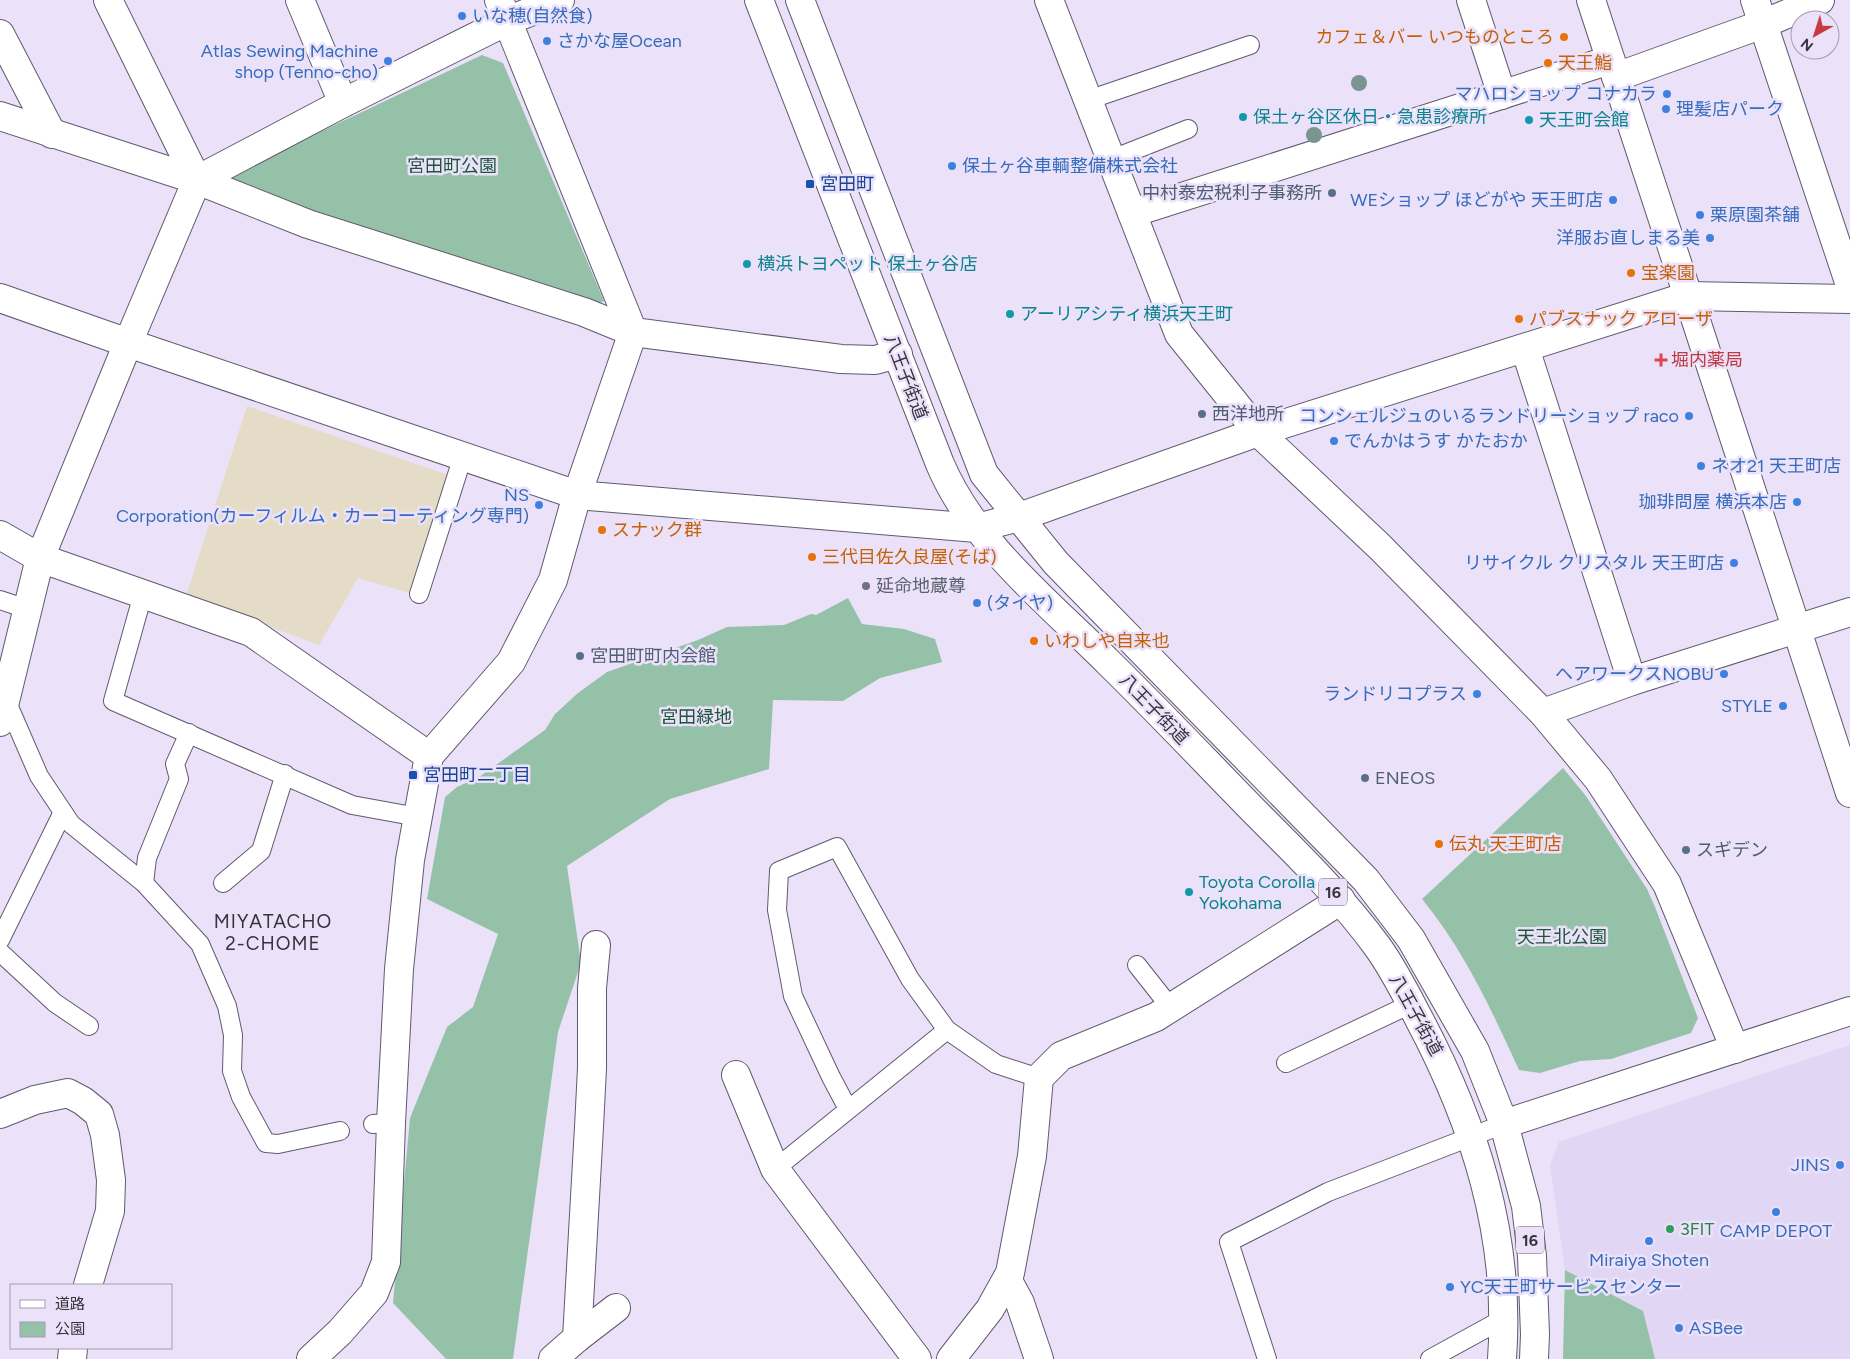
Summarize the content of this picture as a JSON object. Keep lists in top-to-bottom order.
{
  "streets": {
    "main road": ["八王子街道", "16"]
  },
  "districts": ["MIYATACHO 2-CHOME"],
  "parks": ["宮田町公園", "宮田緑地", "天王北公園"],
  "places": {
    "other": [
      "いな穂(自然食)",
      "カフェ＆バー いつものところ",
      "さかな屋Ocean",
      "Atlas Sewing Machine shop (Tenno-cho)",
      "天王鮨",
      "マハロショップ コナカラ",
      "理髪店パーク",
      "保土ヶ谷区休日・急患診療所",
      "天王町会館",
      "保土ヶ谷車輌整備株式会社",
      "中村泰宏税利子事務所",
      "WEショップ ほどがや 天王町店",
      "栗原園茶舗",
      "洋服お直しまる美",
      "横浜トヨペット 保土ヶ谷店",
      "宝楽園",
      "アーリアシティ横浜天王町",
      "パブスナック アローザ",
      "西洋地所",
      "コンシェルジュのいるランドリーショップ raco",
      "でんかはうす かたおか",
      "ネオ21 天王町店",
      "珈琲問屋 横浜本店",
      "NS Corporation(カーフィルム・カーコーティング専門)",
      "スナック群",
      "三代目佐久良屋(そば)",
      "リサイクル クリスタル 天王町店",
      "延命地蔵尊",
      "(タイヤ)",
      "いわしや自来也",
      "宮田町町内会館",
      "ヘアワークスNOBU",
      "ランドリコプラス",
      "STYLE",
      "ENEOS",
      "伝丸 天王町店",
      "スギデン",
      "Toyota Corolla Yokohama",
      "JINS",
      "CAMP DEPOT",
      "3FIT",
      "Miraiya Shoten",
      "YC天王町サービスセンター",
      "ASBee"
    ],
    "transit": ["宮田町", "宮田町二丁目"],
    "health": ["堀内薬局"]
  },
  "legend": ["道路", "公園"],
  "north": "bottom left"
}
